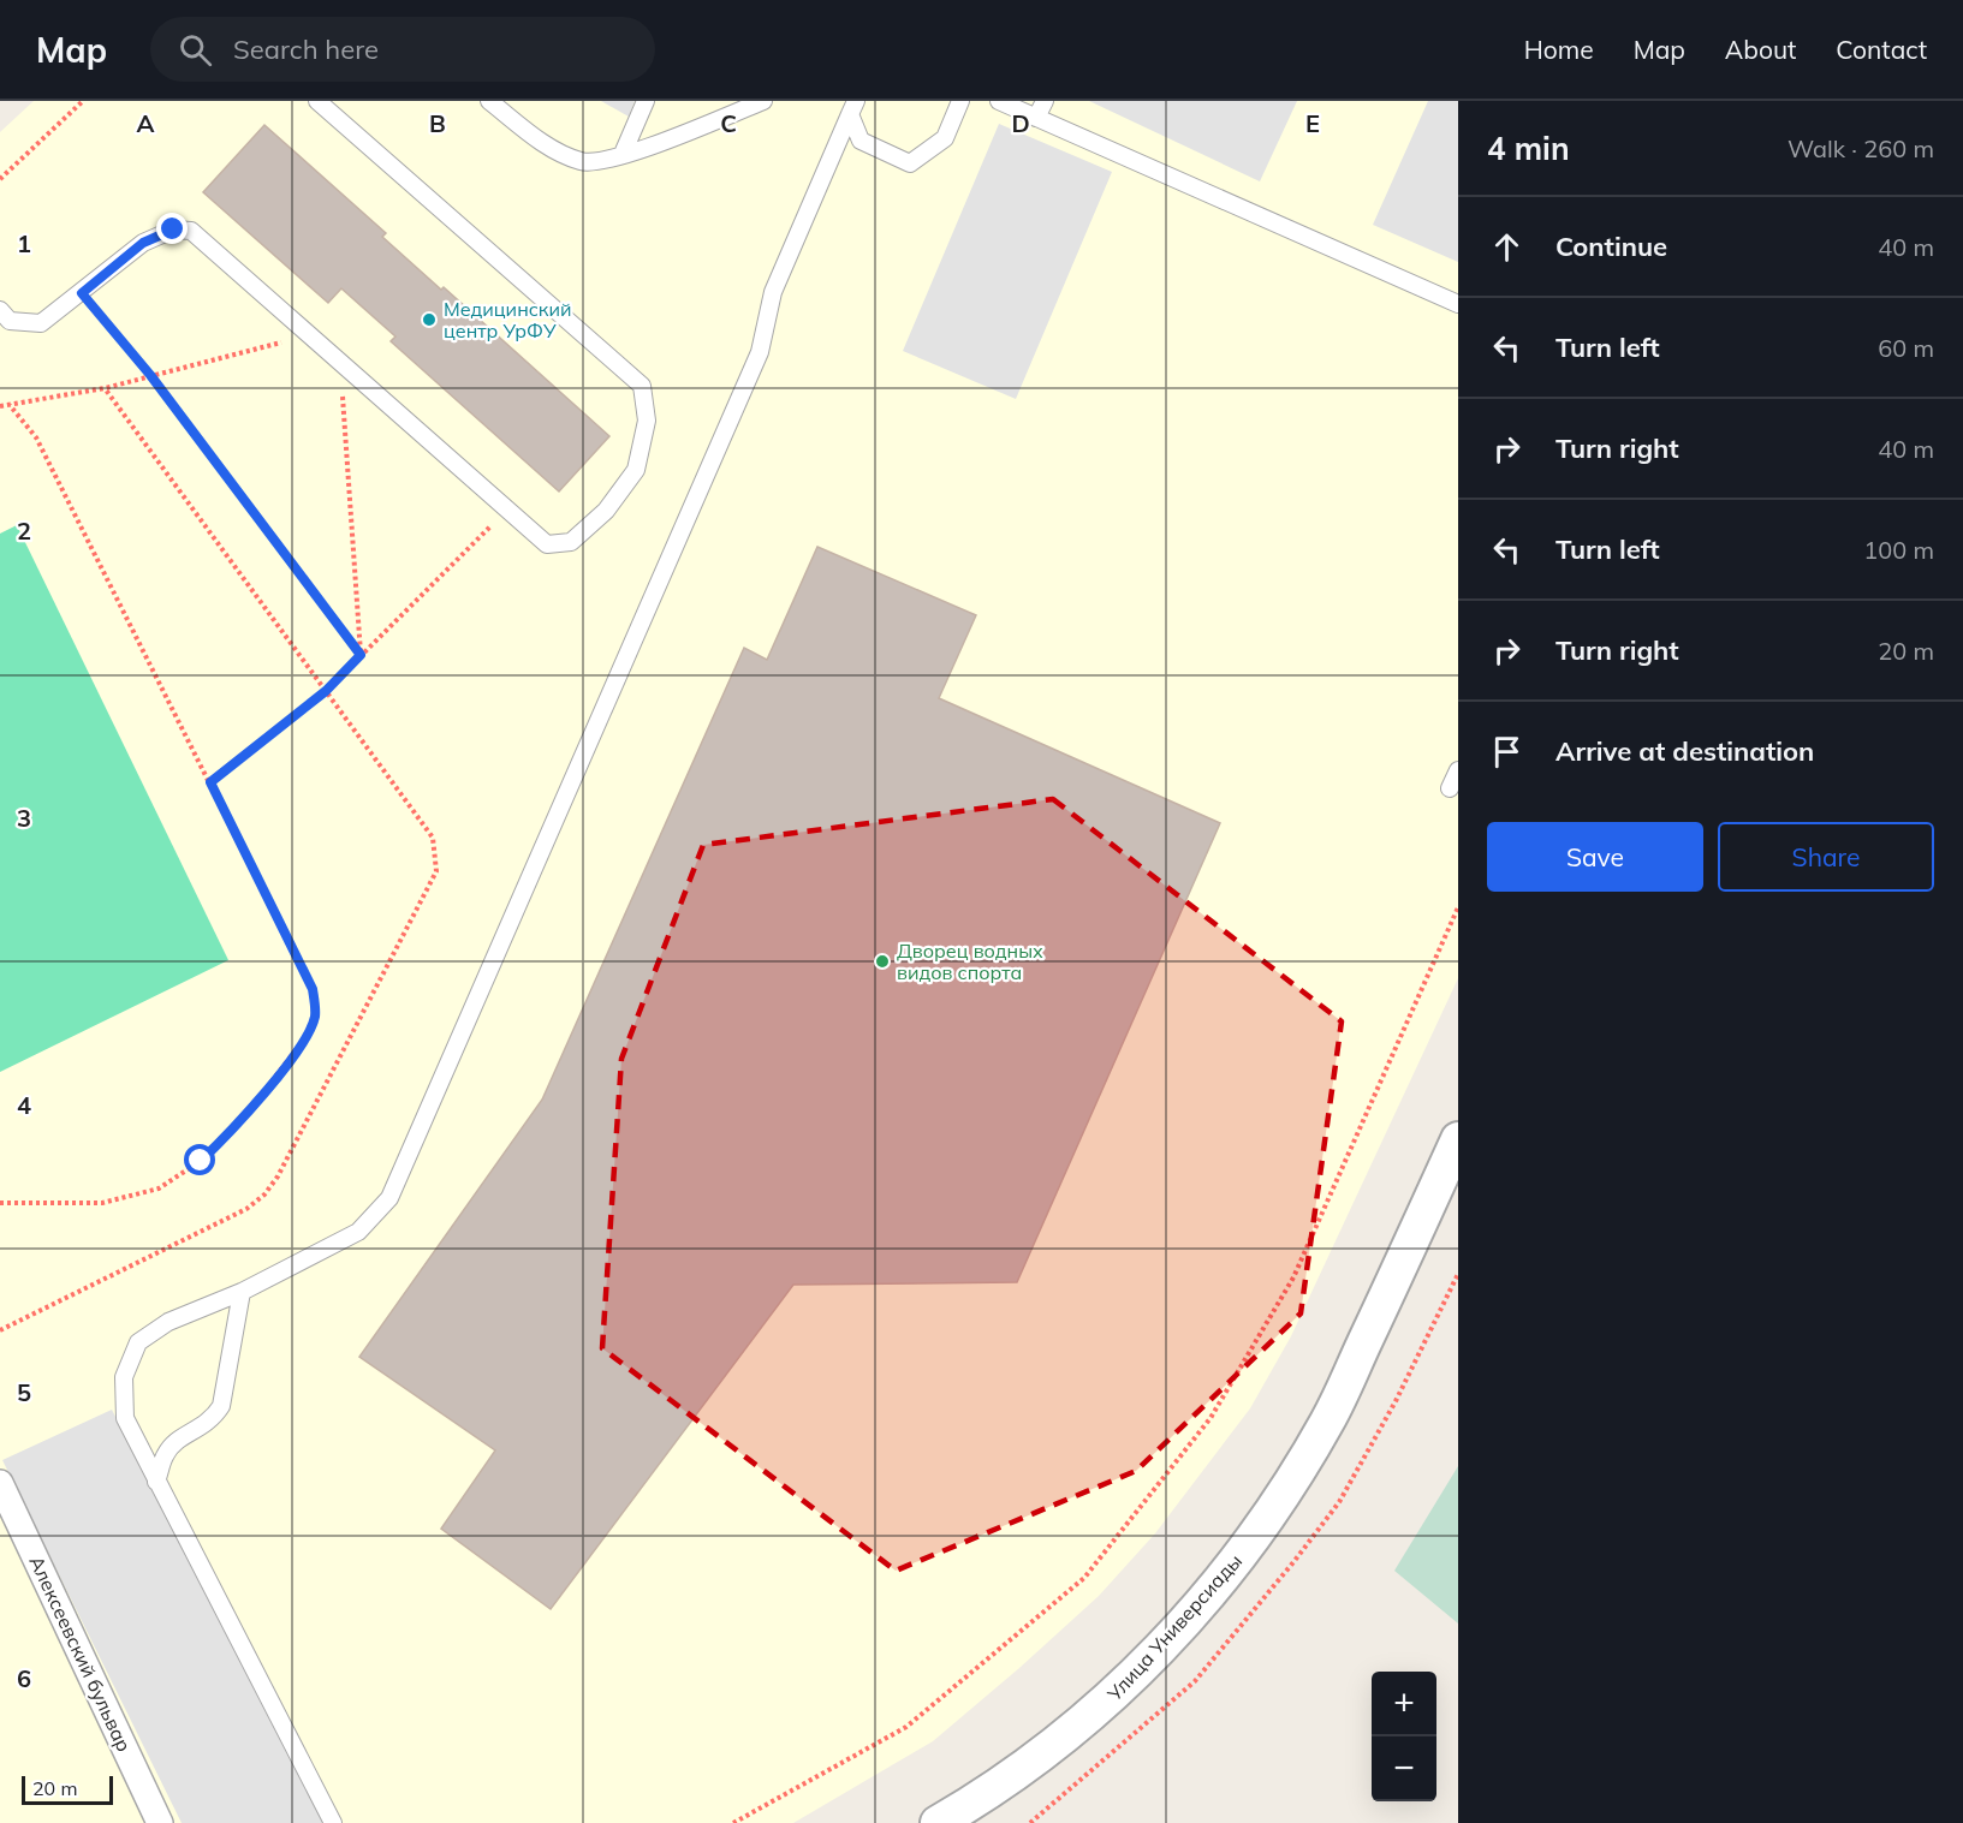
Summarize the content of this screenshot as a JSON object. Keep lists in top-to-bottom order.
{
  "streets": {
    "street": ["Улица Универсиады", "Алексеевский бульвар"]
  },
  "places": ["Медицинский центр УрФУ", "Дворец водных видов спорта"],
  "scale_bar": "20 m",
  "page": {
    "header": "Map",
    "search": "Search here",
    "nav": [
      "Home",
      "Map",
      "About",
      "Contact"
    ],
    "heading": ["4 min", "Walk · 260 m"],
    "list": [
      ["Continue", "40 m"],
      ["Turn left", "60 m"],
      ["Turn right", "40 m"],
      ["Turn left", "100 m"],
      ["Turn right", "20 m"],
      "Arrive at destination"
    ],
    "buttons": ["Save", "Share"],
    "map_buttons": ["+", "−"],
    "scale": "20 m"
  },
  "grid": {
    "columns": [
      "A",
      "B",
      "C",
      "D",
      "E"
    ],
    "rows": [
      "1",
      "2",
      "3",
      "4",
      "5",
      "6"
    ]
  }
}
